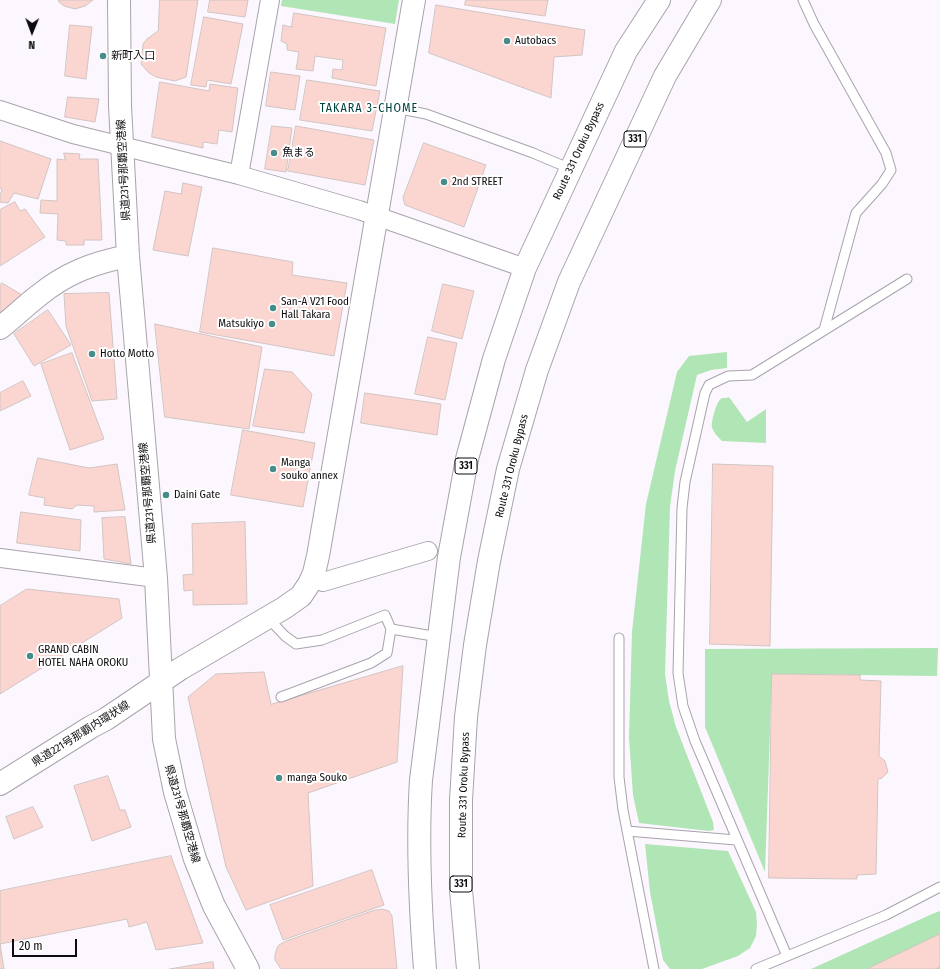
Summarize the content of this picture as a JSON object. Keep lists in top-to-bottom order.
{
  "streets": {
    "main road": [
      "331",
      "Route 331 Oroku Bypass",
      "県道231号那覇空港線",
      "県道221号那覇内環状線"
    ]
  },
  "crossings": [
    ["県道231号那覇空港線", "県道221号那覇内環状線"]
  ],
  "districts": ["TAKARA 3-CHOME"],
  "places": [
    "Autobacs",
    "新町入口",
    "魚まる",
    "2nd STREET",
    "San-A V21 Food Hall Takara",
    "Matsukiyo",
    "Hotto Motto",
    "Manga souko annex",
    "Daini Gate",
    "GRAND CABIN HOTEL NAHA OROKU",
    "manga Souko"
  ],
  "scale_bar": "20 m",
  "north": "bottom"
}
